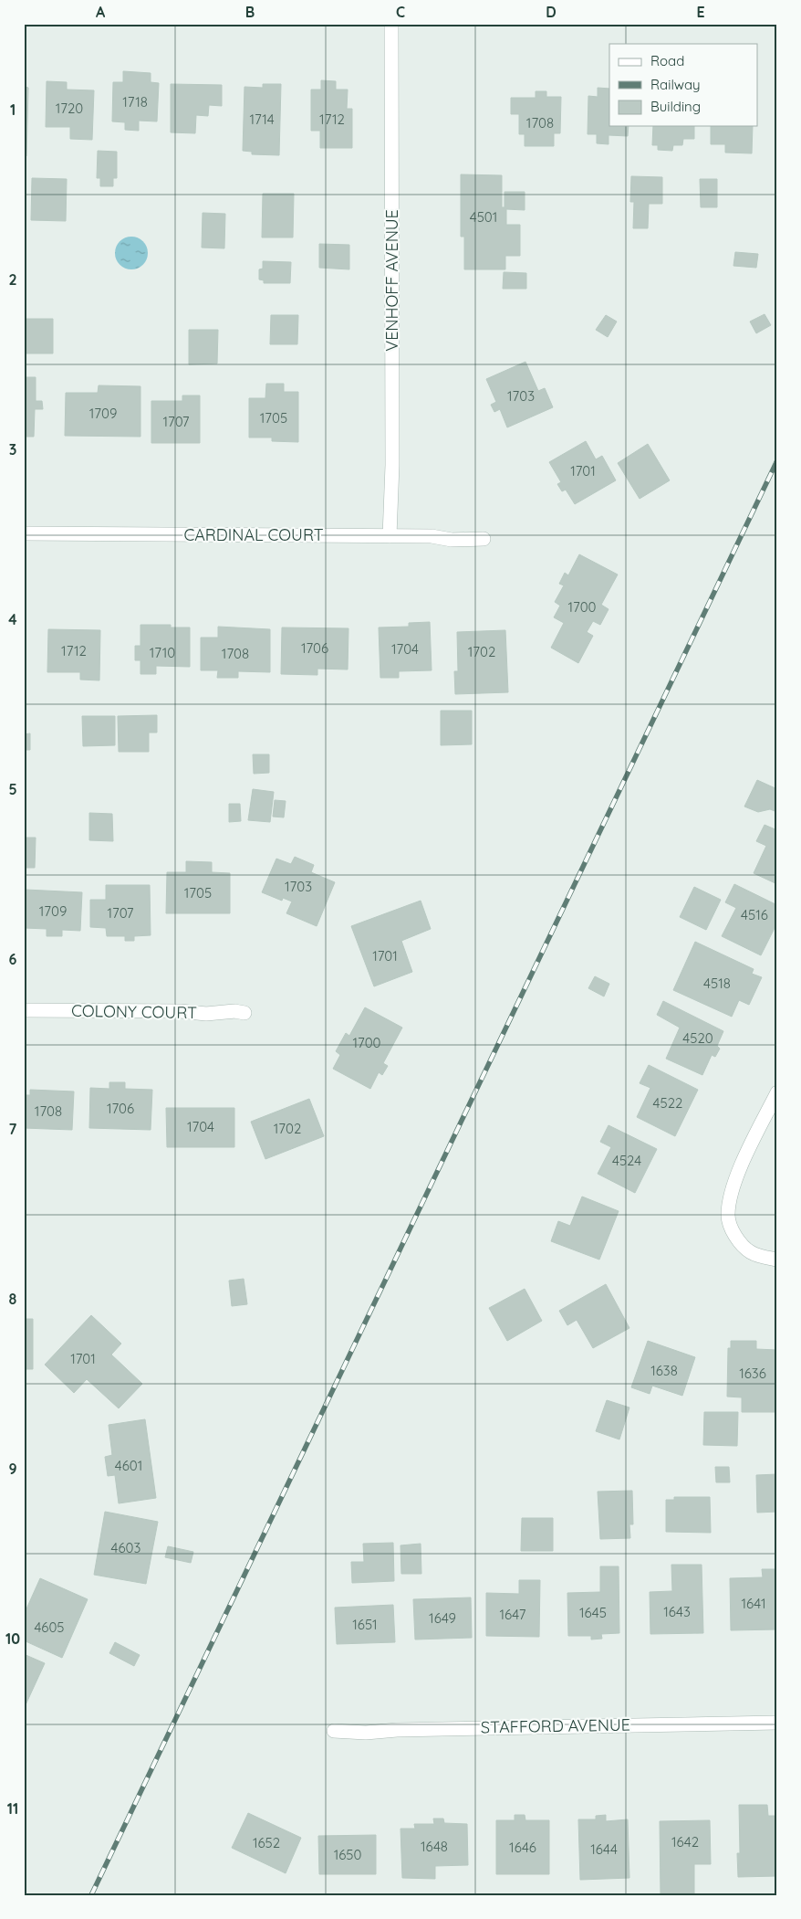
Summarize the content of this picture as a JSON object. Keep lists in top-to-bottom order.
{
  "streets": {
    "street": [
      "VENHOFF AVENUE",
      "CARDINAL COURT",
      "COLONY COURT",
      "STAFFORD AVENUE"
    ]
  },
  "crossings": [
    ["VENHOFF AVENUE", "CARDINAL COURT"]
  ],
  "house_numbers": [
    "1718",
    "1720",
    "1714",
    "1712",
    "1708",
    "4501",
    "1703",
    "1709",
    "1705",
    "1707",
    "1701",
    "1700",
    "1706",
    "1704",
    "1712",
    "1702",
    "1710",
    "1708",
    "1703",
    "1705",
    "1709",
    "1707",
    "4516",
    "1701",
    "4518",
    "4520",
    "1700",
    "4522",
    "1706",
    "1708",
    "1704",
    "1702",
    "4524",
    "1701",
    "1638",
    "1636",
    "4601",
    "4603",
    "1641",
    "1643",
    "1645",
    "1647",
    "1649",
    "1651",
    "4605",
    "1642",
    "1652",
    "1648",
    "1646",
    "1644",
    "1650"
  ],
  "legend": ["Road", "Railway", "Building"],
  "grid": {
    "columns": [
      "A",
      "B",
      "C",
      "D",
      "E"
    ],
    "rows": [
      "1",
      "2",
      "3",
      "4",
      "5",
      "6",
      "7",
      "8",
      "9",
      "10",
      "11"
    ]
  }
}
